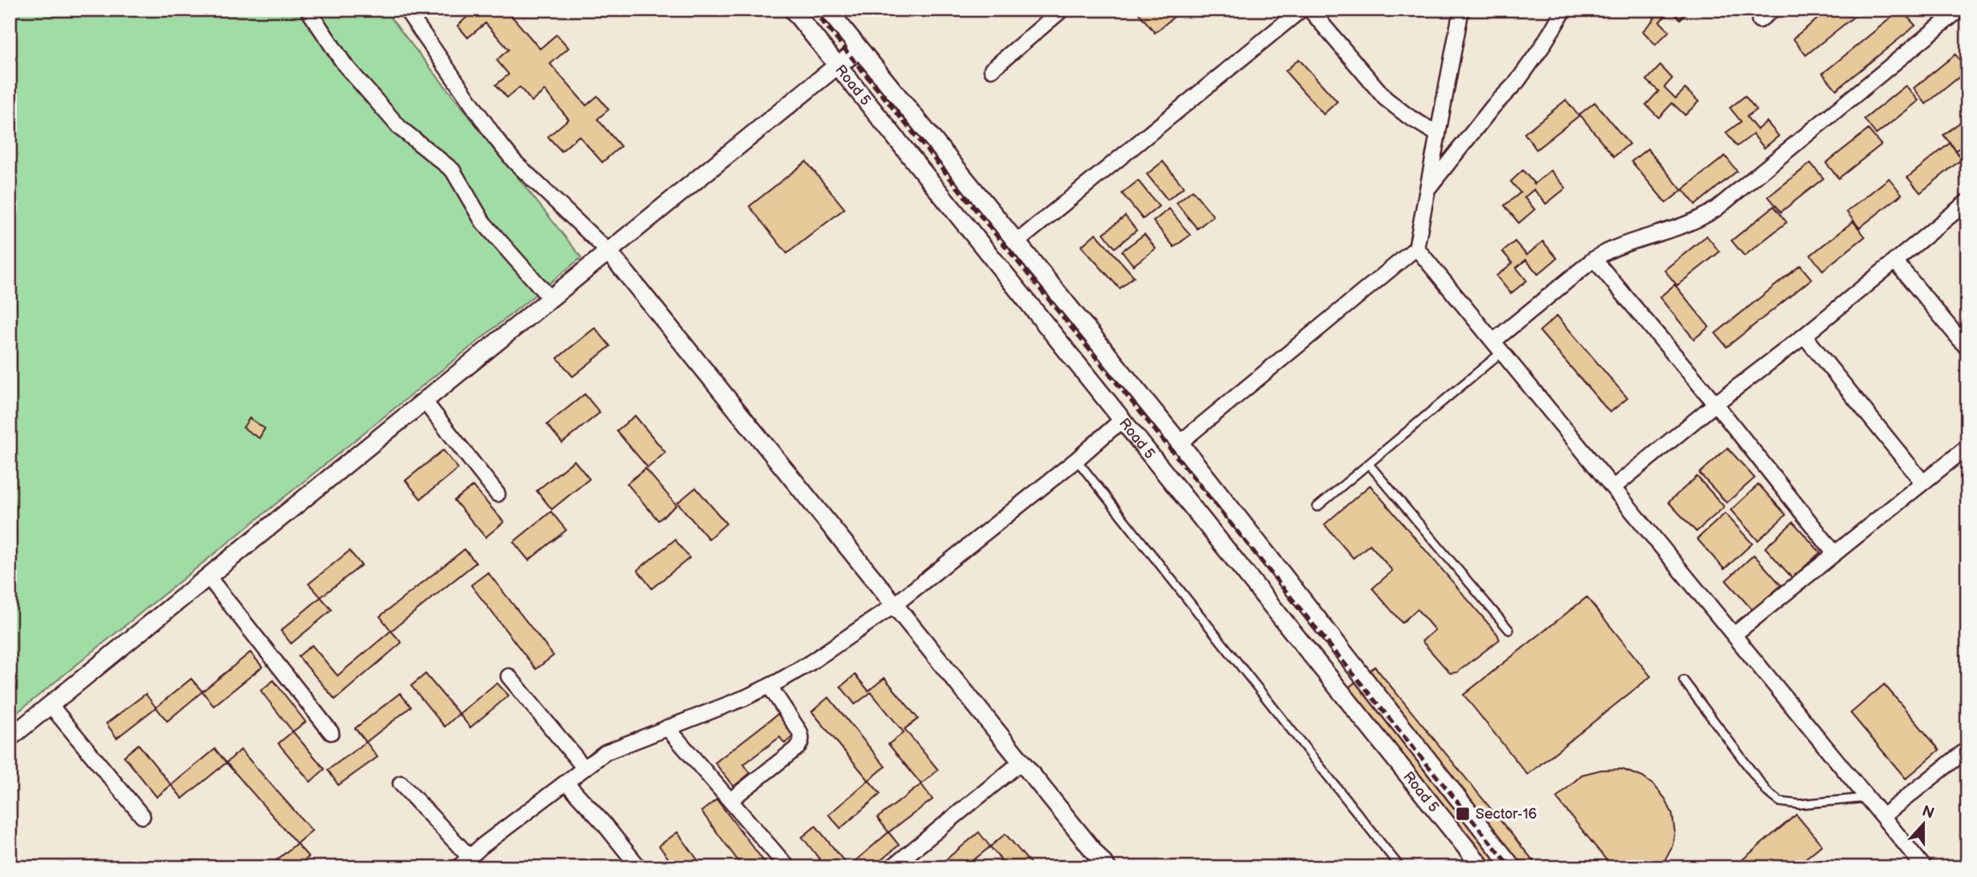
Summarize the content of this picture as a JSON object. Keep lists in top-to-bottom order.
{
  "streets": {
    "street": ["Road 5"]
  },
  "places": {
    "transit": ["Sector-16"]
  },
  "north": "top"
}
